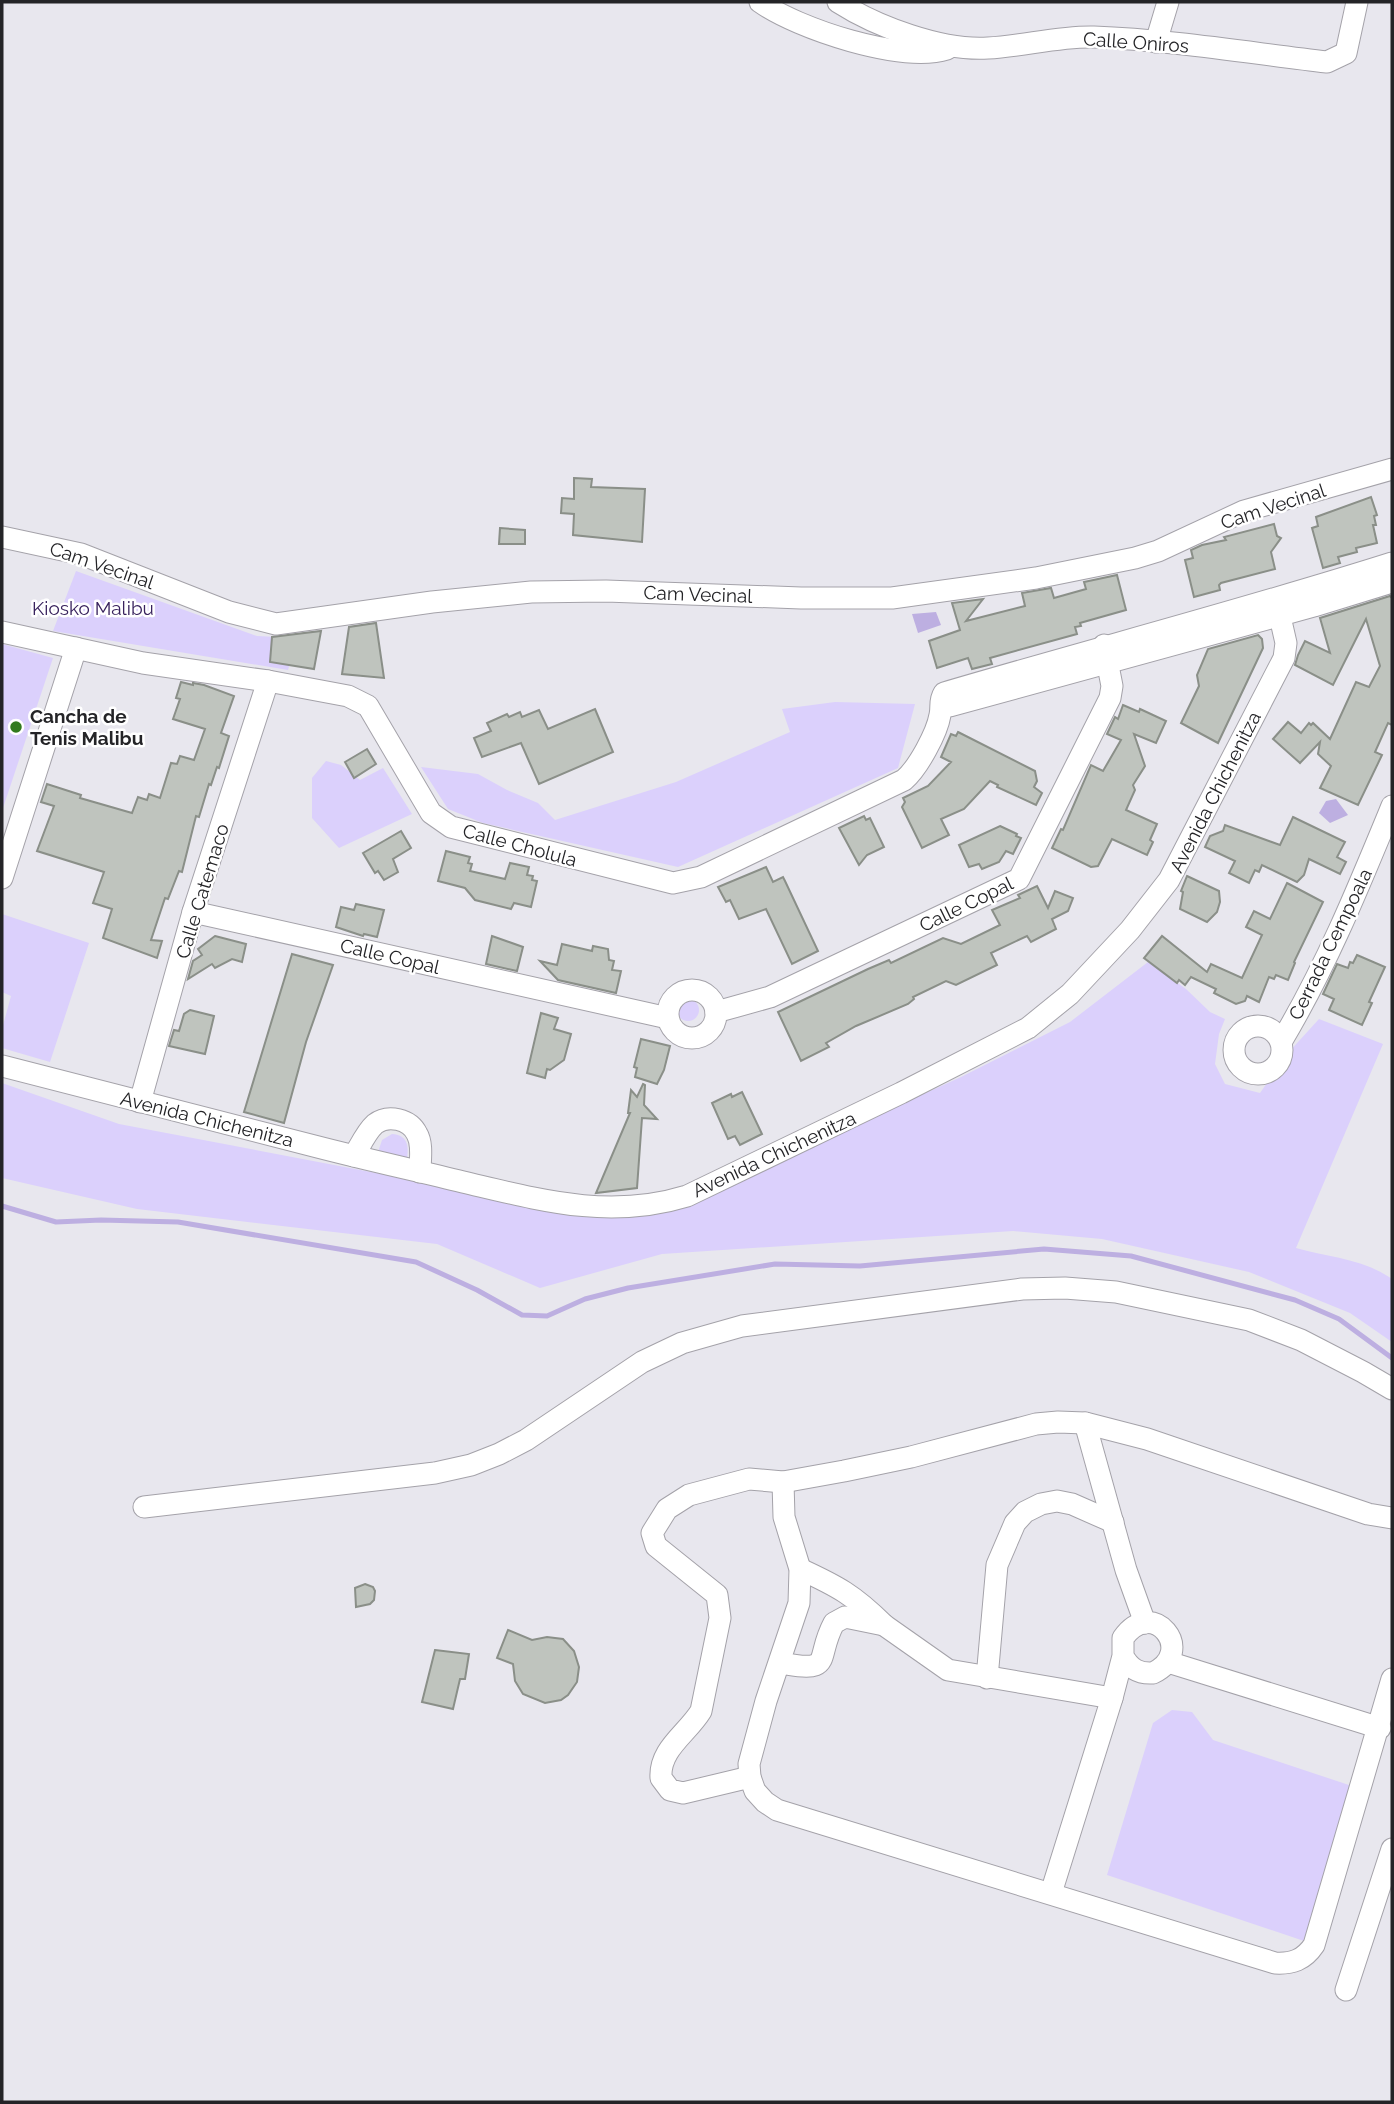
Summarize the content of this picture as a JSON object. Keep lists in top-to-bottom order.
{
  "streets": {
    "street": [
      "Calle Oniros",
      "Cam Vecinal",
      "Avenida Chichenitza",
      "Calle Cholula",
      "Calle Catemaco",
      "Calle Copal",
      "Cerrada Cempoala"
    ]
  },
  "crossings": [
    ["Avenida Chichenitza", "Calle Catemaco"],
    ["Calle Cholula", "Calle Catemaco"],
    ["Calle Cholula", "Calle Copal"],
    ["Calle Catemaco", "Calle Copal"]
  ],
  "parks": ["Kiosko Malibu"],
  "places": ["Cancha de Tenis Malibu"]
}
